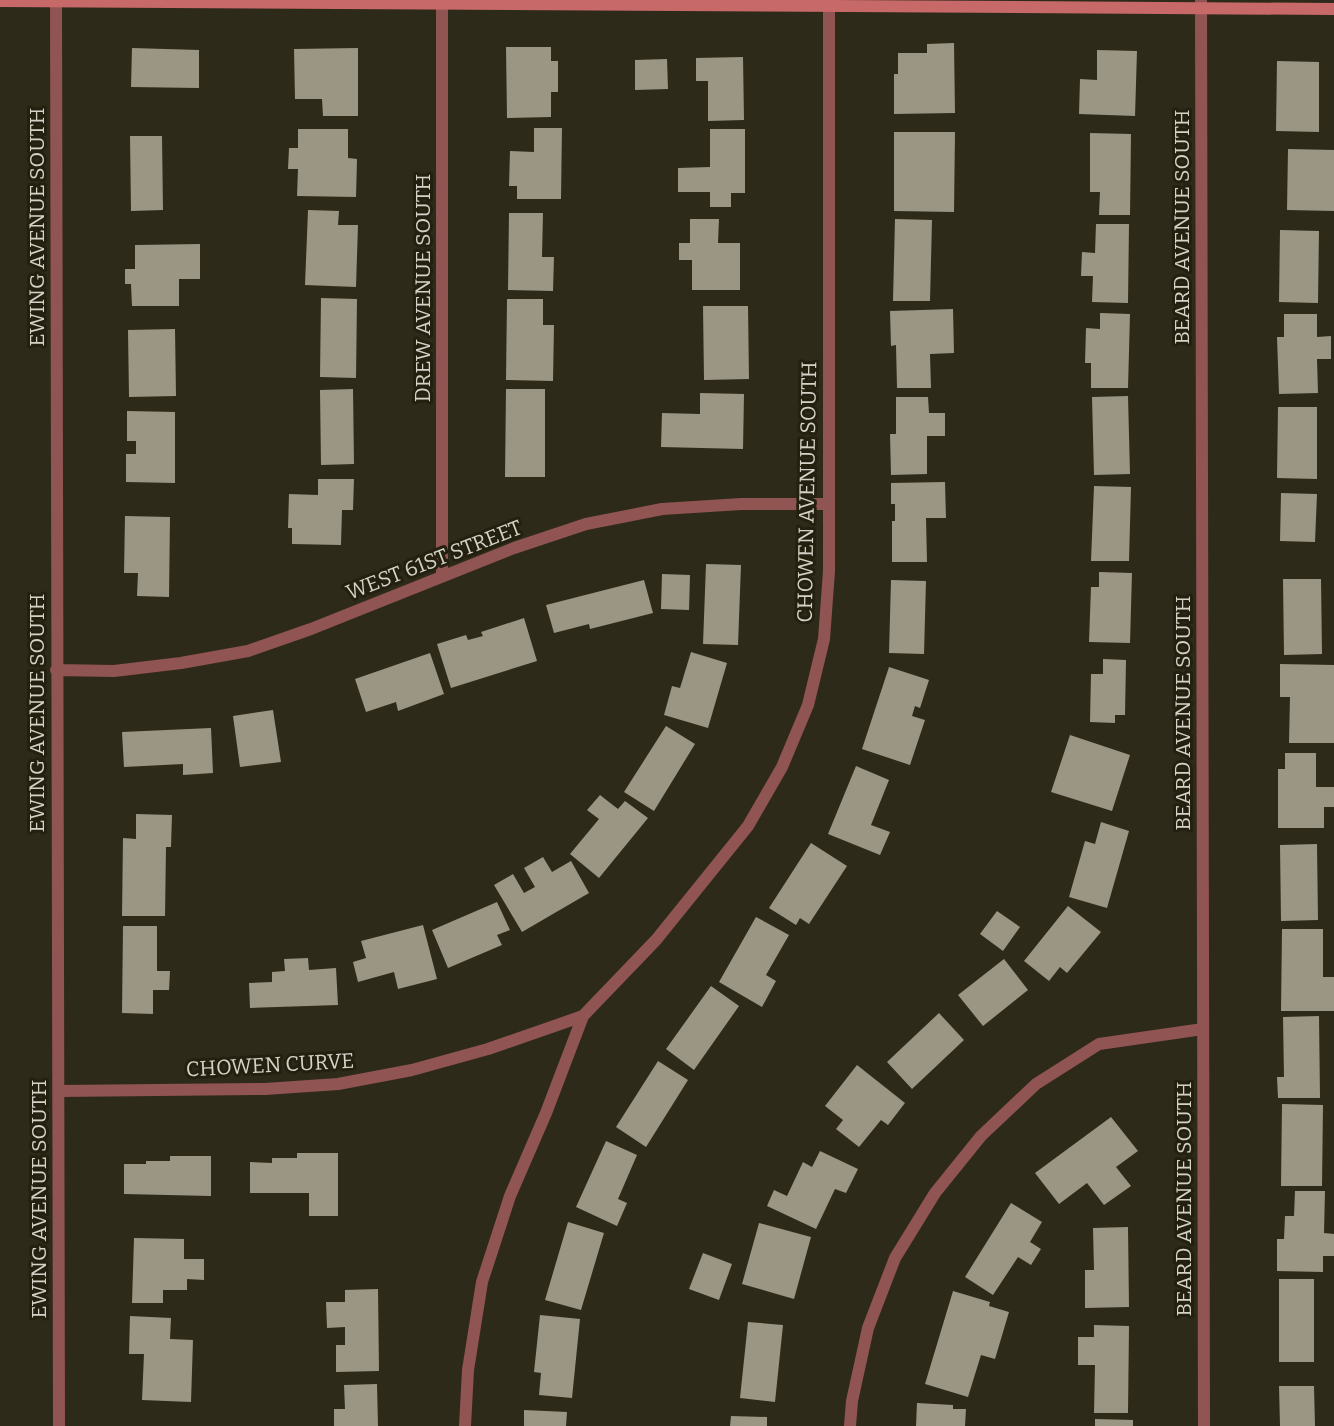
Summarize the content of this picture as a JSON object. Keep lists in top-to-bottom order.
{
  "streets": {
    "street": [
      "EWING AVENUE SOUTH",
      "BEARD AVENUE SOUTH",
      "DREW AVENUE SOUTH",
      "CHOWEN AVENUE SOUTH",
      "WEST 61ST STREET",
      "CHOWEN CURVE"
    ]
  },
  "crossings": [
    ["EWING AVENUE SOUTH", "WEST 61ST STREET"],
    ["EWING AVENUE SOUTH", "CHOWEN CURVE"],
    ["DREW AVENUE SOUTH", "WEST 61ST STREET"],
    ["CHOWEN AVENUE SOUTH", "WEST 61ST STREET"],
    ["CHOWEN AVENUE SOUTH", "CHOWEN CURVE"]
  ]
}
